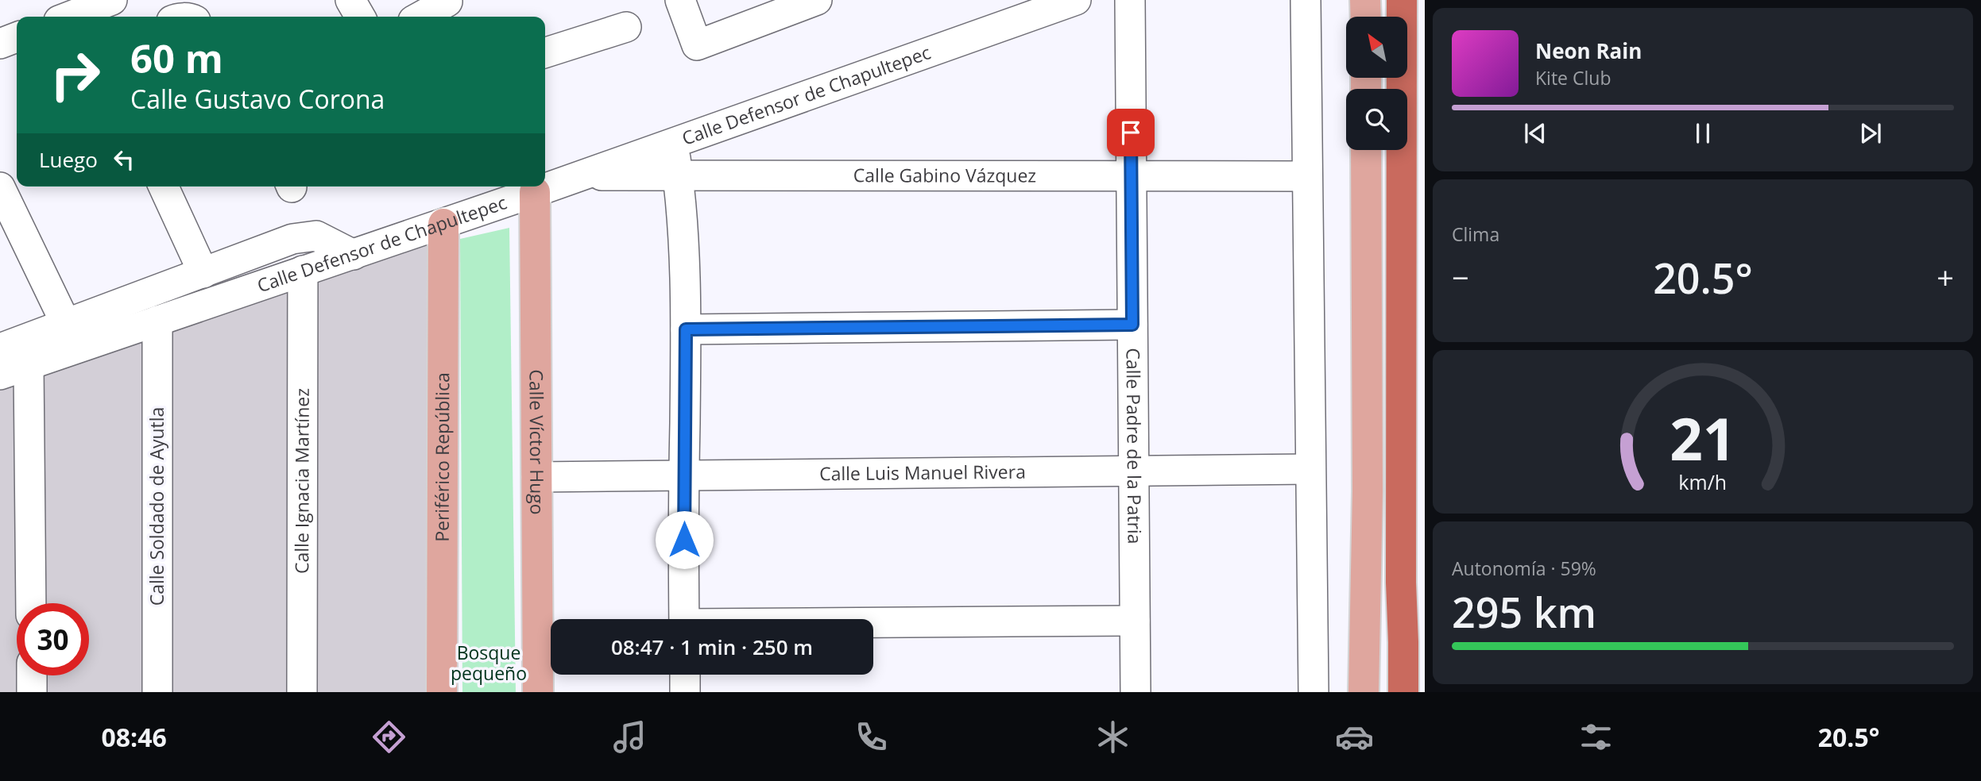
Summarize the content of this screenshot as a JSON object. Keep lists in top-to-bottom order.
{
  "streets": {
    "main road": ["Calle Víctor Hugo", "Periférico República"],
    "street": [
      "Calle Defensor de Chapultepec",
      "Calle Gabino Vázquez",
      "Calle Padre de la Patria",
      "Calle Luis Manuel Rivera",
      "Calle Ignacia Martínez",
      "Calle Soldado de Ayutla"
    ]
  },
  "crossings": [
    ["Calle Defensor de Chapultepec", "Calle Gabino Vázquez"],
    ["Calle Defensor de Chapultepec", "Calle Víctor Hugo"],
    ["Calle Defensor de Chapultepec", "Periférico República"],
    ["Calle Defensor de Chapultepec", "Calle Ignacia Martínez"],
    ["Calle Defensor de Chapultepec", "Calle Soldado de Ayutla"],
    ["Calle Gabino Vázquez", "Calle Padre de la Patria"],
    ["Calle Víctor Hugo", "Calle Luis Manuel Rivera"],
    ["Calle Padre de la Patria", "Calle Luis Manuel Rivera"]
  ],
  "parks": ["Bosque pequeño"],
  "north": "top left",
  "page": {
    "turn": ["60 m", "Calle Gustavo Corona"],
    "song": ["Neon Rain", "Kite Club"],
    "then": "Luego",
    "tile": [
      "Clima",
      ["Autonomía · 59%", "295 km"]
    ],
    "heat": ["−", "20.5°", "+"],
    "limit": "30",
    "trip": "08:47 · 1 min · 250 m",
    "tabs": ["08:46", "20.5°"],
    "gauge": ["21", "km/h"]
  }
}
